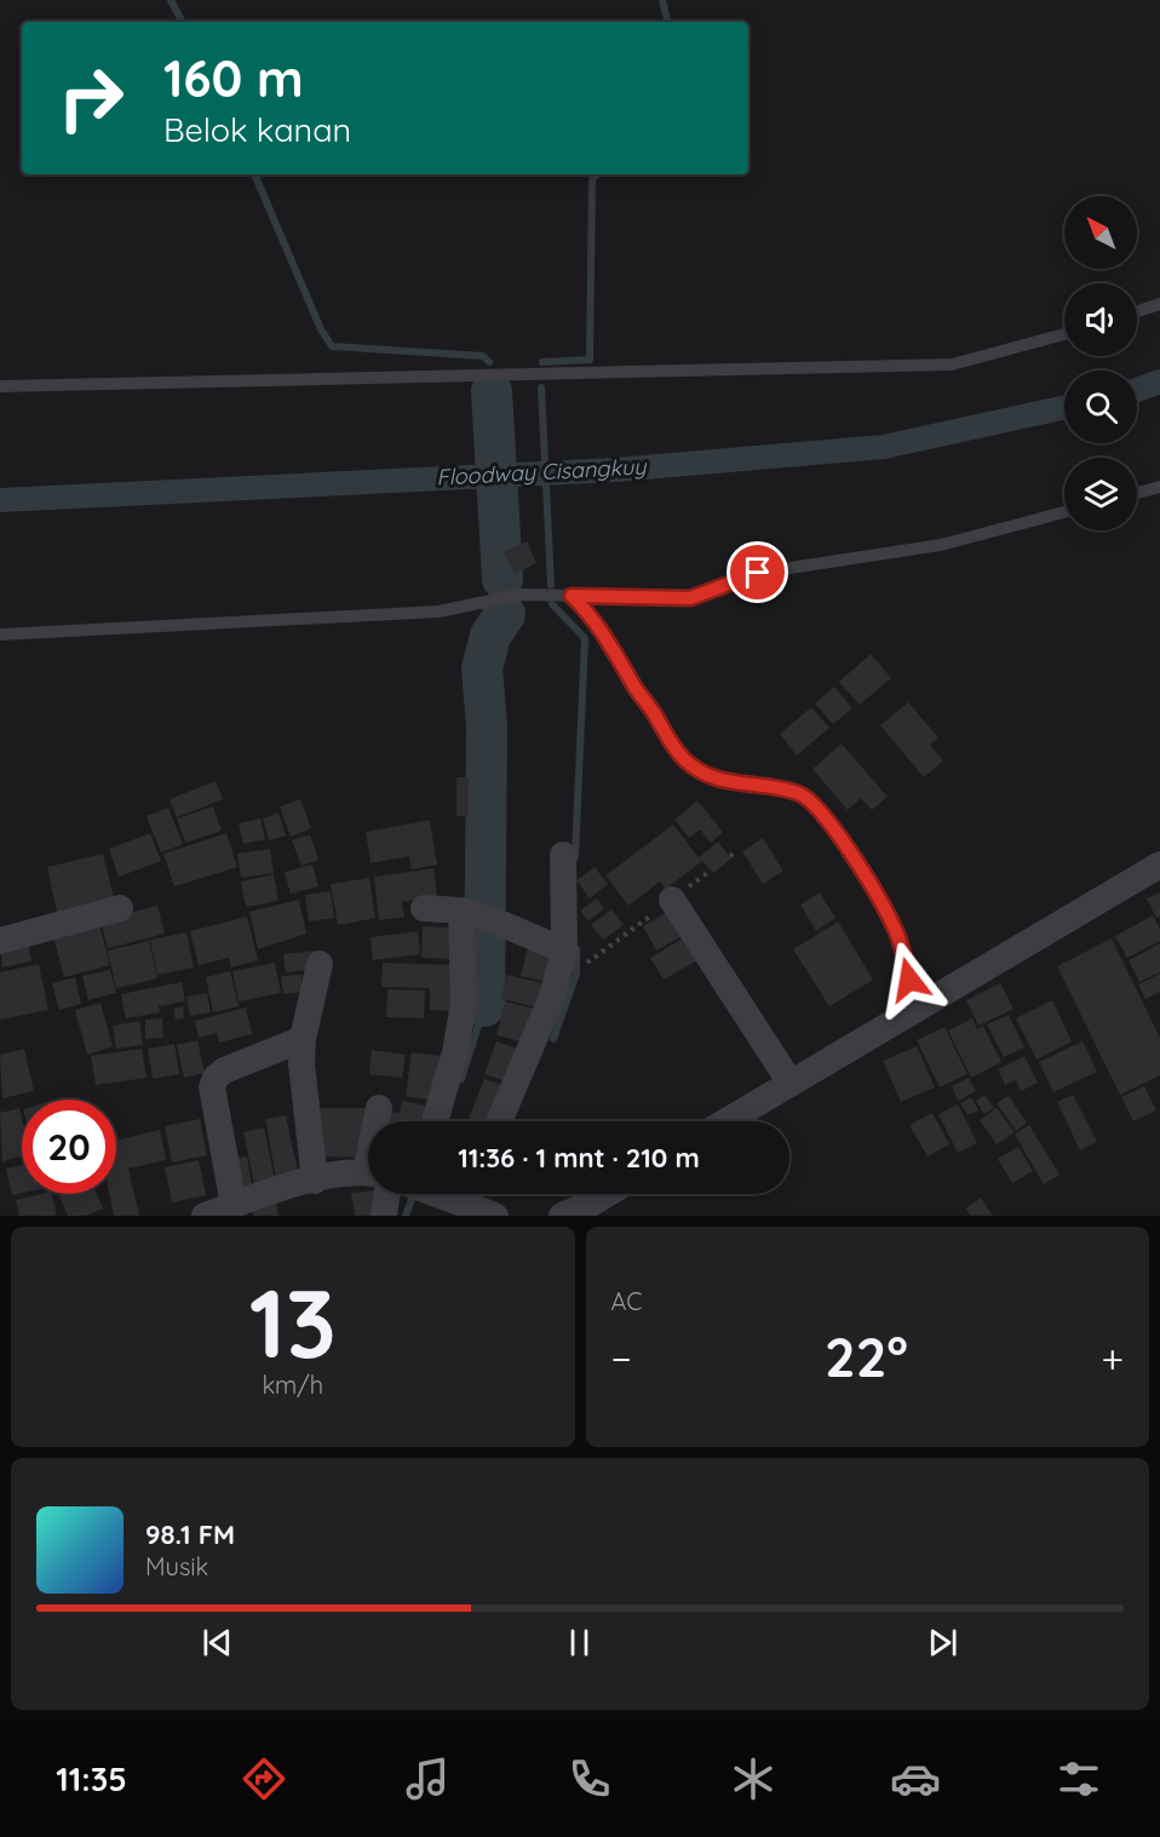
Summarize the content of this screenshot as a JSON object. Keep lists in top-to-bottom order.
{
  "water": ["Floodway Cisangkuy"],
  "north": "top left",
  "page": {
    "turn": ["160 m", "Belok kanan"],
    "limit": "20",
    "trip": "11:36 · 1 mnt · 210 m",
    "tile": [
      ["13", "km/h"],
      "AC"
    ],
    "heat": ["−", "22°", "+"],
    "song": ["98.1 FM", "Musik"],
    "tabs": "11:35"
  }
}
